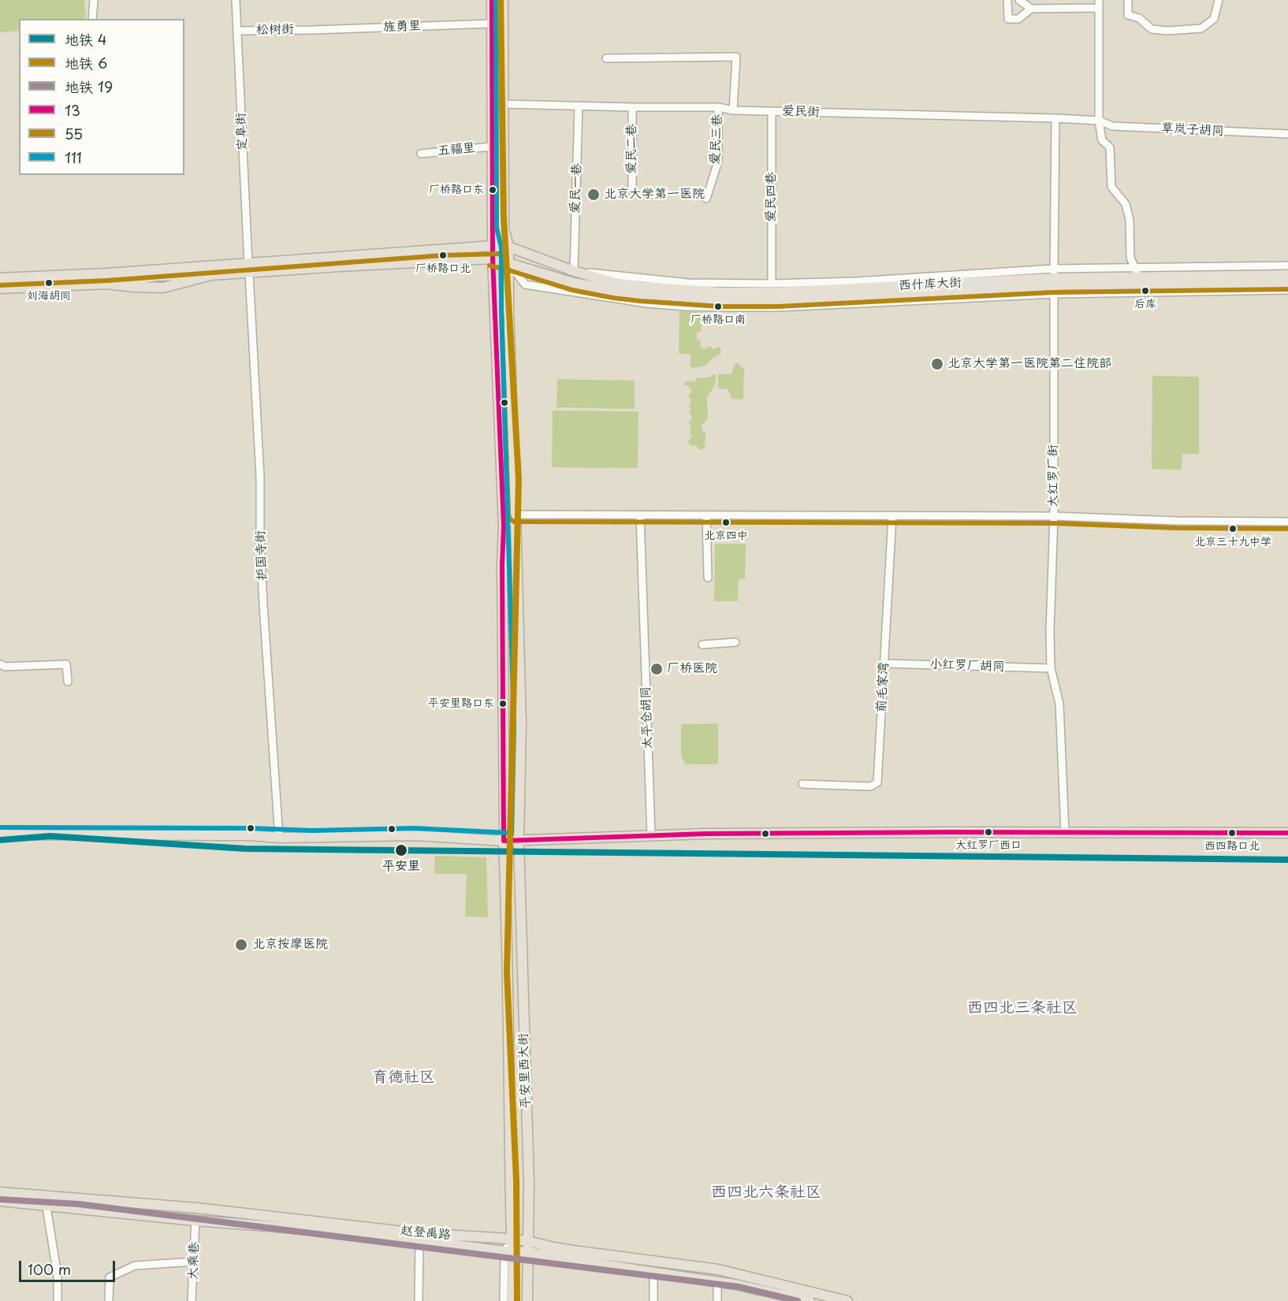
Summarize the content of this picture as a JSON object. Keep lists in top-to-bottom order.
{
  "streets": {
    "main road": ["西什库大街", "平安里西大街", "赵登禹路"],
    "street": [
      "旌勇里",
      "松树街",
      "爱民街",
      "草岚子胡同",
      "定阜街",
      "爱民三巷",
      "爱民二巷",
      "五福里",
      "爱民一巷",
      "爱民四巷",
      "大红罗厂街",
      "护国寺街",
      "小红罗厂胡同",
      "前毛家湾",
      "太平仓胡同",
      "大乘巷"
    ]
  },
  "crossings": [
    ["旌勇里", "松树街"],
    ["旌勇里", "平安里西大街"],
    ["松树街", "定阜街"],
    ["爱民街", "草岚子胡同"],
    ["爱民街", "爱民三巷"],
    ["爱民街", "爱民二巷"],
    ["爱民街", "爱民一巷"],
    ["爱民街", "爱民四巷"],
    ["爱民街", "大红罗厂街"],
    ["爱民街", "平安里西大街"],
    ["定阜街", "护国寺街"],
    ["五福里", "平安里西大街"],
    ["爱民一巷", "西什库大街"],
    ["爱民四巷", "西什库大街"],
    ["西什库大街", "大红罗厂街"],
    ["西什库大街", "平安里西大街"],
    ["大红罗厂街", "小红罗厂胡同"],
    ["小红罗厂胡同", "前毛家湾"],
    ["平安里西大街", "赵登禹路"],
    ["赵登禹路", "大乘巷"]
  ],
  "districts": ["西四北三条社区", "育德社区", "西四北六条社区"],
  "places": [
    "厂桥路口东",
    "北京大学第一医院",
    "厂桥路口北",
    "刘海胡同",
    "后库",
    "厂桥路口南",
    "北京大学第一医院第二住院部",
    "北京四中",
    "北京三十九中学",
    "厂桥医院",
    "平安里路口东",
    "大红罗厂西口",
    "西四路口北",
    "平安里",
    "北京按摩医院"
  ],
  "lines": [
    "metro line 6",
    "transit line 13",
    "transit line 111",
    "transit line 55",
    "metro line 4",
    "metro line 19"
  ],
  "legend": [
    "地铁 4",
    "地铁 6",
    "地铁 19",
    "13",
    "55",
    "111"
  ],
  "scale_bar": "100 m"
}
